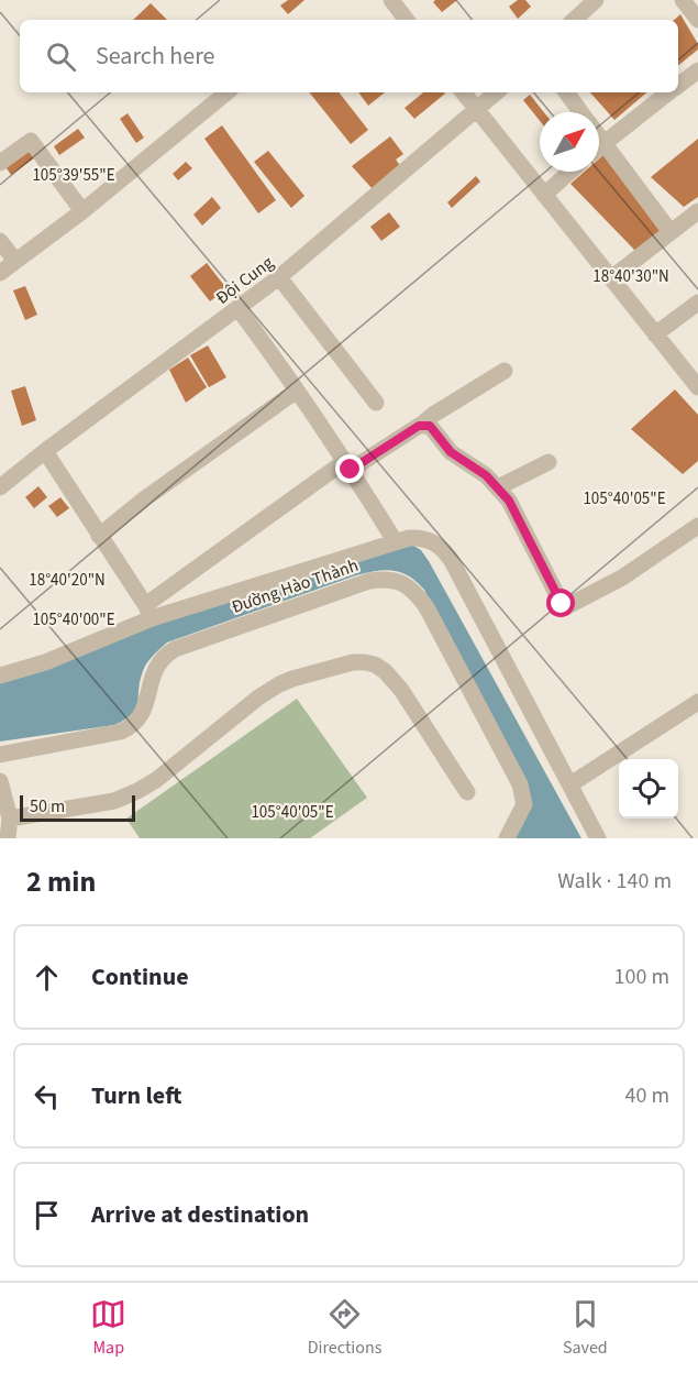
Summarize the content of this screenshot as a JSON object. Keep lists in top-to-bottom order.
{
  "streets": {
    "street": ["Đội Cung", "Đường Hào Thành"]
  },
  "scale_bar": "50 m",
  "north": "top right",
  "page": {
    "search": "Search here",
    "scale": "50 m",
    "heading": ["2 min", "Walk · 140 m"],
    "list": [
      ["Continue", "100 m"],
      ["Turn left", "40 m"],
      "Arrive at destination"
    ],
    "nav": ["Map", "Directions", "Saved"]
  },
  "coordinates": [
    "105°39'55\"E",
    "18°40'30\"N",
    "105°40'05\"E",
    "18°40'20\"N",
    "105°40'00\"E"
  ]
}
